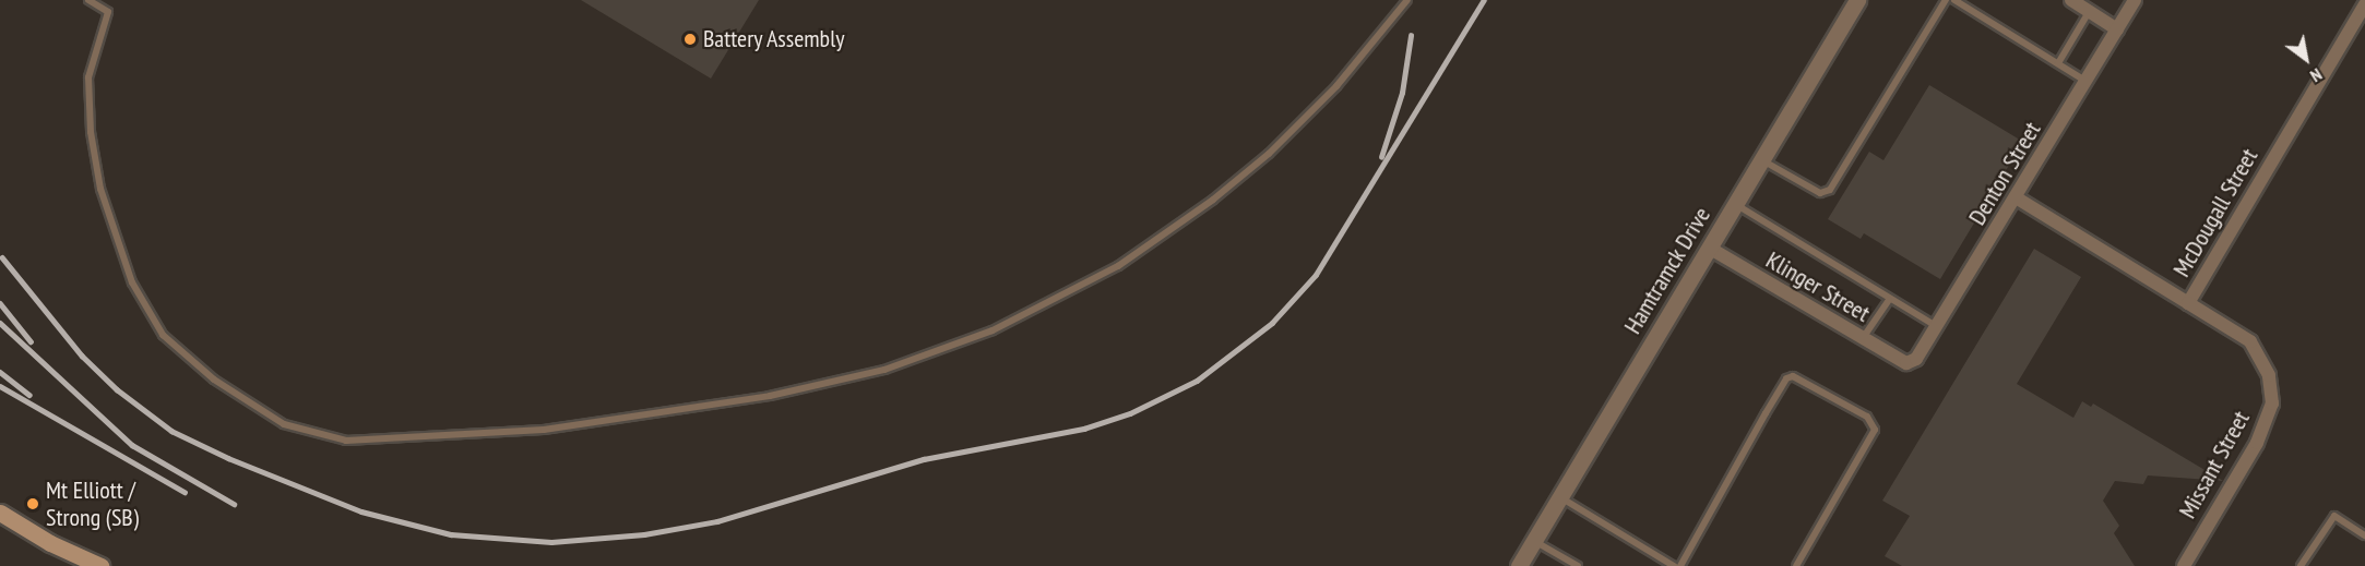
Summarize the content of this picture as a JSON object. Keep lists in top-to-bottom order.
{
  "streets": {
    "street": [
      "Denton Street",
      "McDougall Street",
      "Hamtramck Drive",
      "Klinger Street",
      "Missant Street"
    ]
  },
  "crossings": [
    ["Denton Street", "McDougall Street"],
    ["Denton Street", "Klinger Street"],
    ["McDougall Street", "Missant Street"],
    ["Hamtramck Drive", "Klinger Street"]
  ],
  "places": ["Battery Assembly", "Mt Elliott / Strong (SB)"],
  "north": "bottom right"
}
